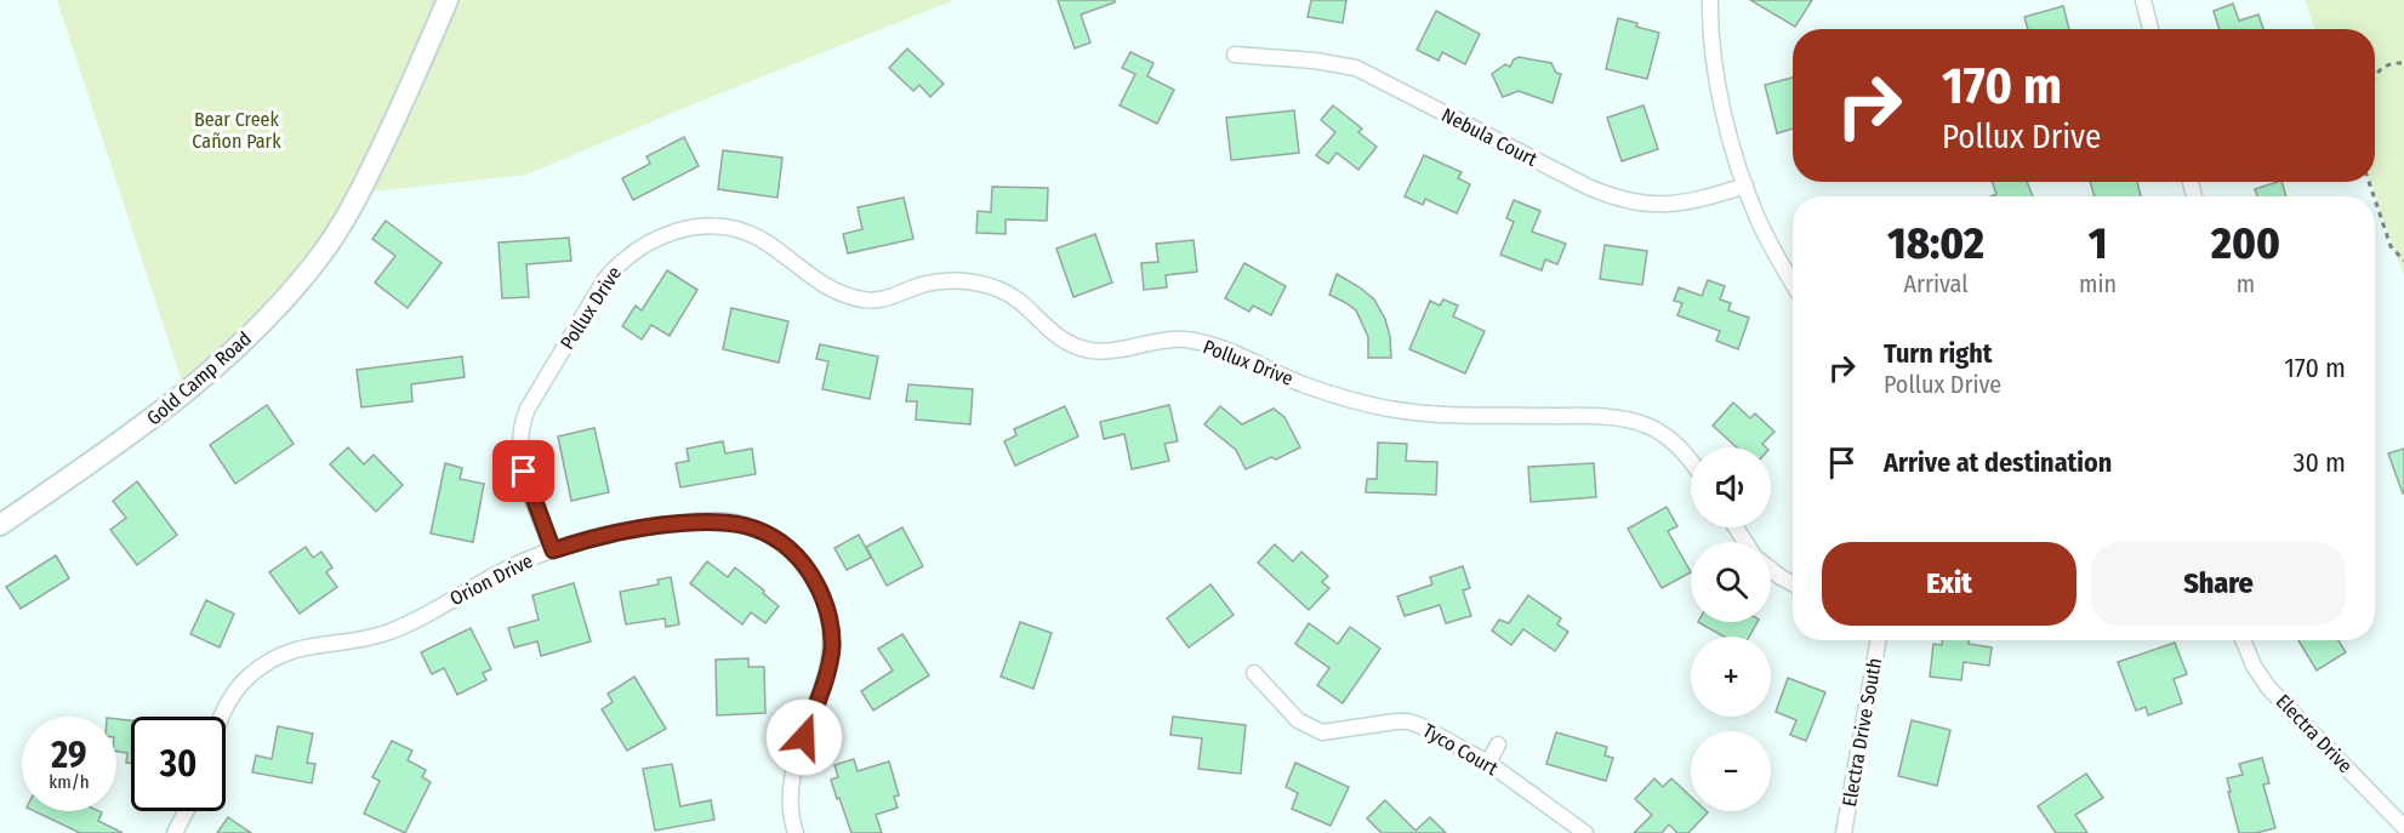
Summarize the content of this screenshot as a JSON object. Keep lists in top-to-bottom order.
{
  "streets": {
    "street": [
      "Nebula Court",
      "Pollux Drive",
      "Gold Camp Road",
      "Orion Drive",
      "Electra Drive South",
      "Electra Drive",
      "Tyco Court"
    ]
  },
  "crossings": [
    ["Pollux Drive", "Orion Drive"]
  ],
  "parks": ["Bear Creek Cañon Park"],
  "page": {
    "turn": ["170 m", "Pollux Drive"],
    "eta": [
      "18:02",
      "Arrival",
      "1",
      "min",
      "200",
      "m"
    ],
    "list": [
      {
        "name": "Turn right",
        "note": "Pollux Drive",
        "value": "170 m"
      },
      {
        "name": "Arrive at destination",
        "value": "30 m"
      }
    ],
    "map_buttons": ["+", "−"],
    "buttons": ["Exit", "Share"],
    "speed": "29 km/h",
    "limit": "30"
  }
}
